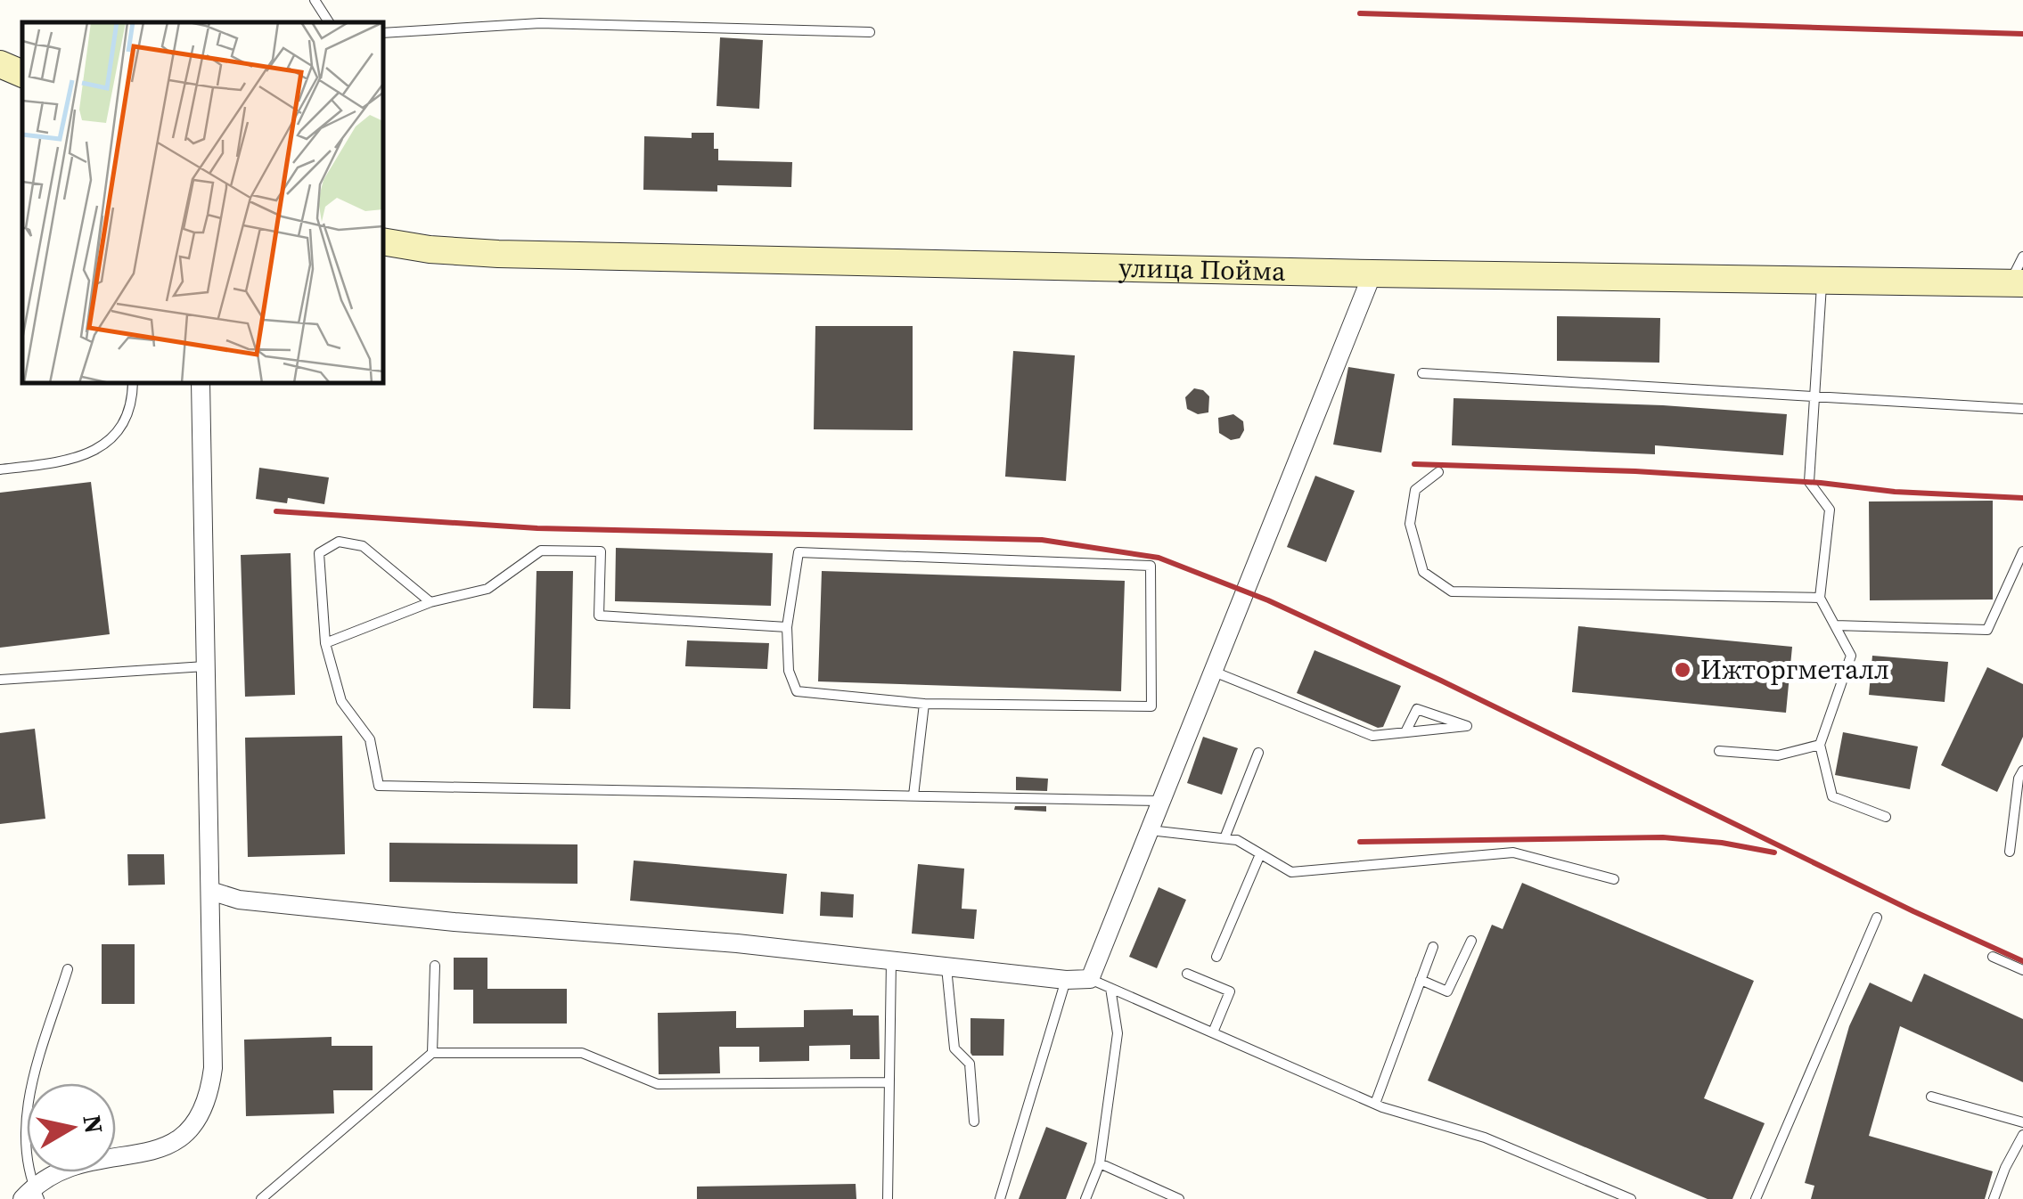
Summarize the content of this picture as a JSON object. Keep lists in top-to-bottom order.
{
  "streets": {
    "main road": ["улица Пойма"]
  },
  "places": ["Ижторгметалл"],
  "north": "right"
}
